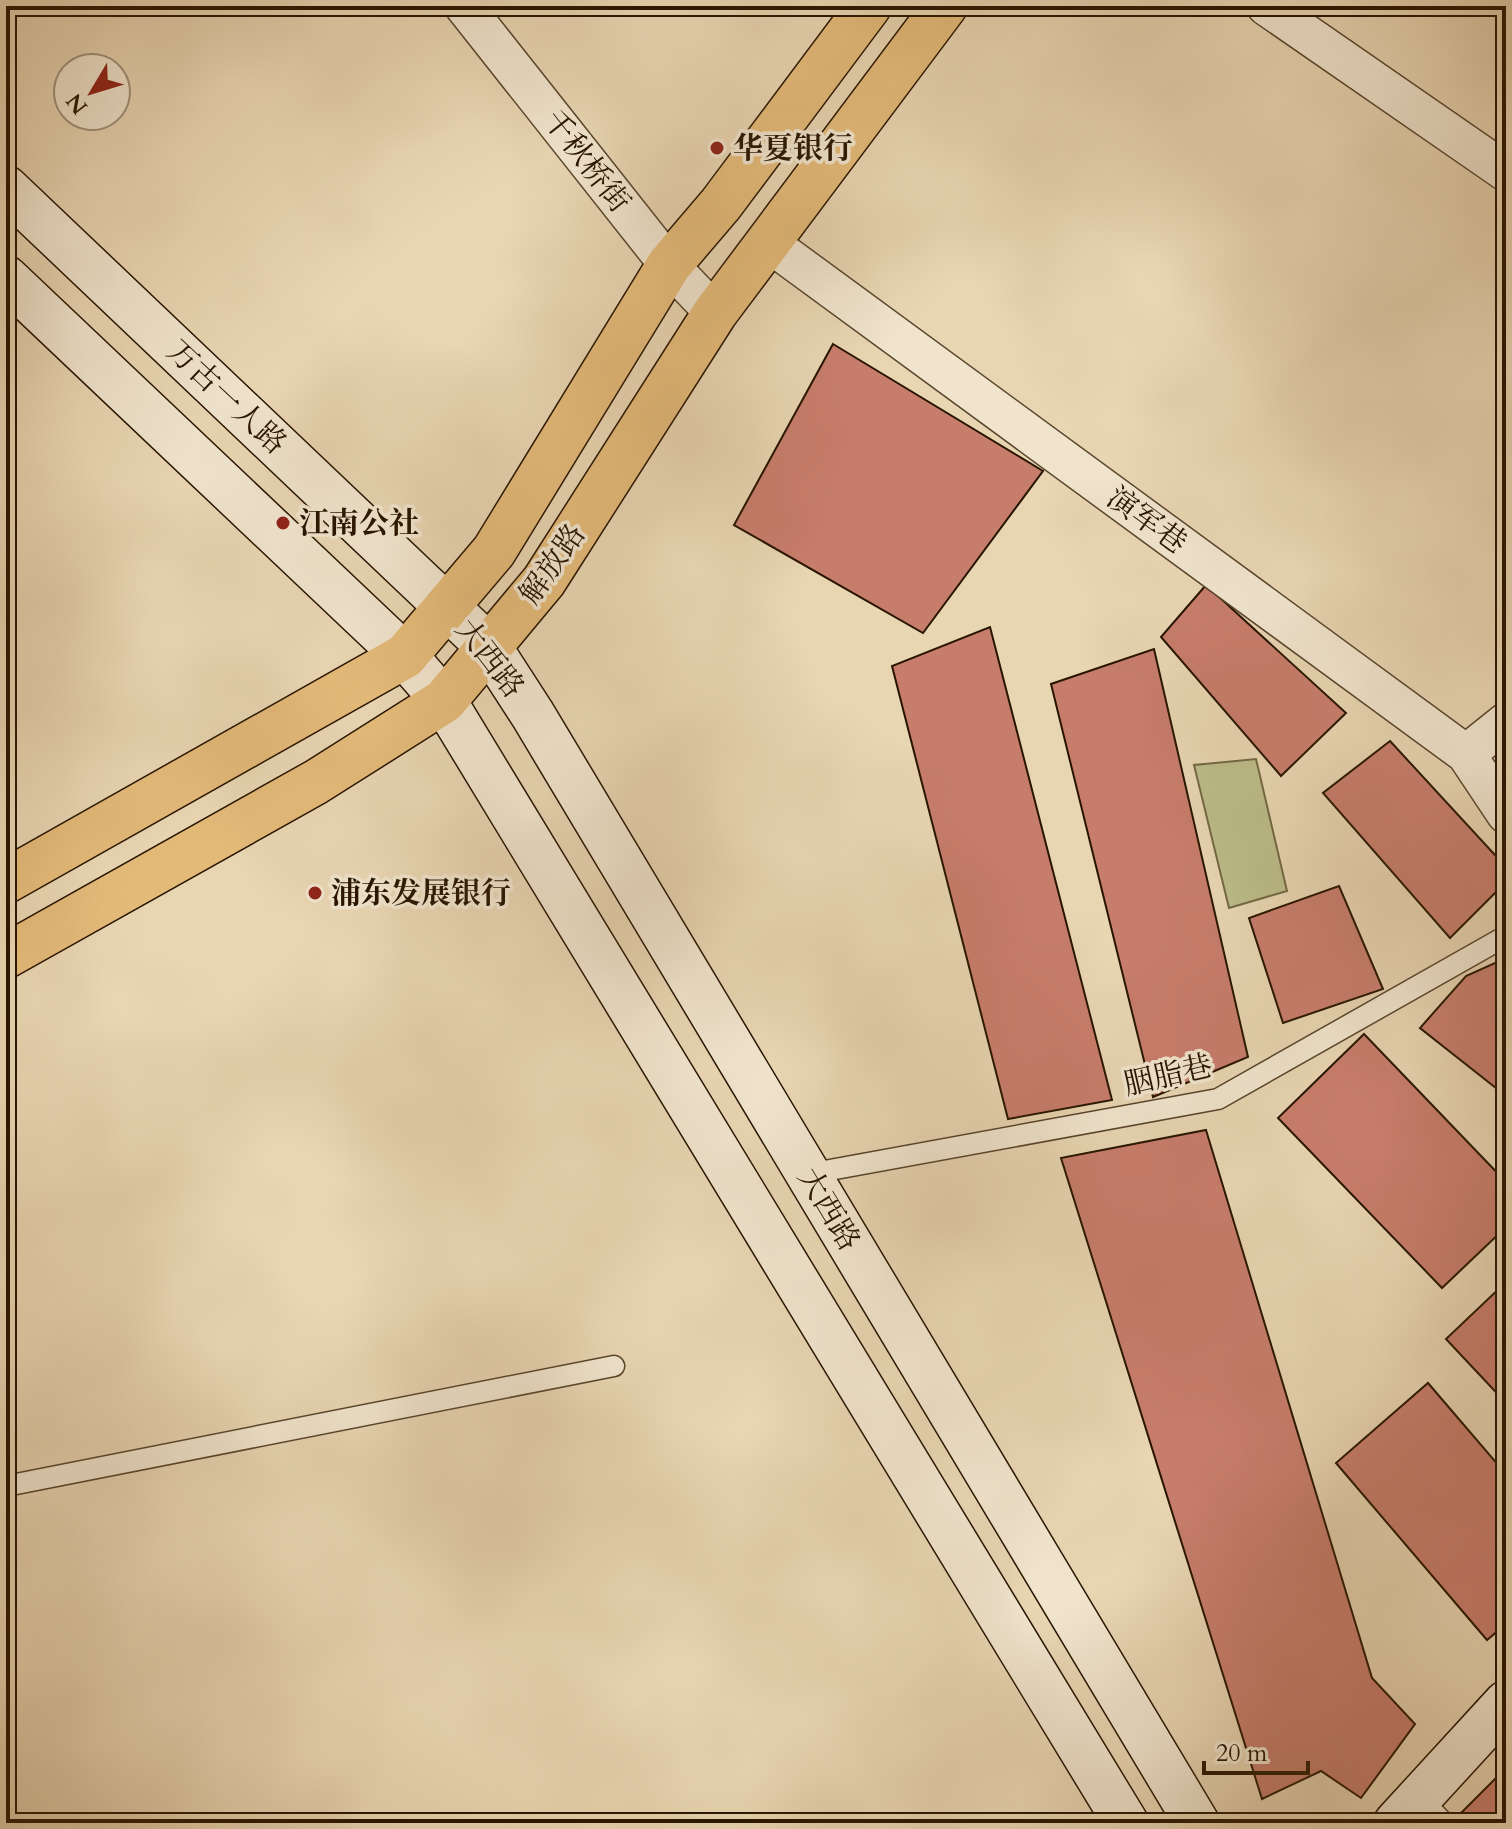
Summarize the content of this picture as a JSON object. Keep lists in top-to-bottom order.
{
  "streets": {
    "main road": ["解放路"],
    "street": [
      "千秋桥街",
      "万古一人路",
      "演军巷",
      "大西路"
    ],
    "lane": ["胭脂巷"]
  },
  "crossings": [
    ["千秋桥街", "解放路"],
    ["万古一人路", "解放路"],
    ["万古一人路", "大西路"],
    ["演军巷", "解放路"],
    ["解放路", "大西路"],
    ["大西路", "胭脂巷"]
  ],
  "places": ["华夏银行", "江南公社", "浦东发展银行"],
  "scale_bar": "20 m",
  "north": "bottom left"
}
